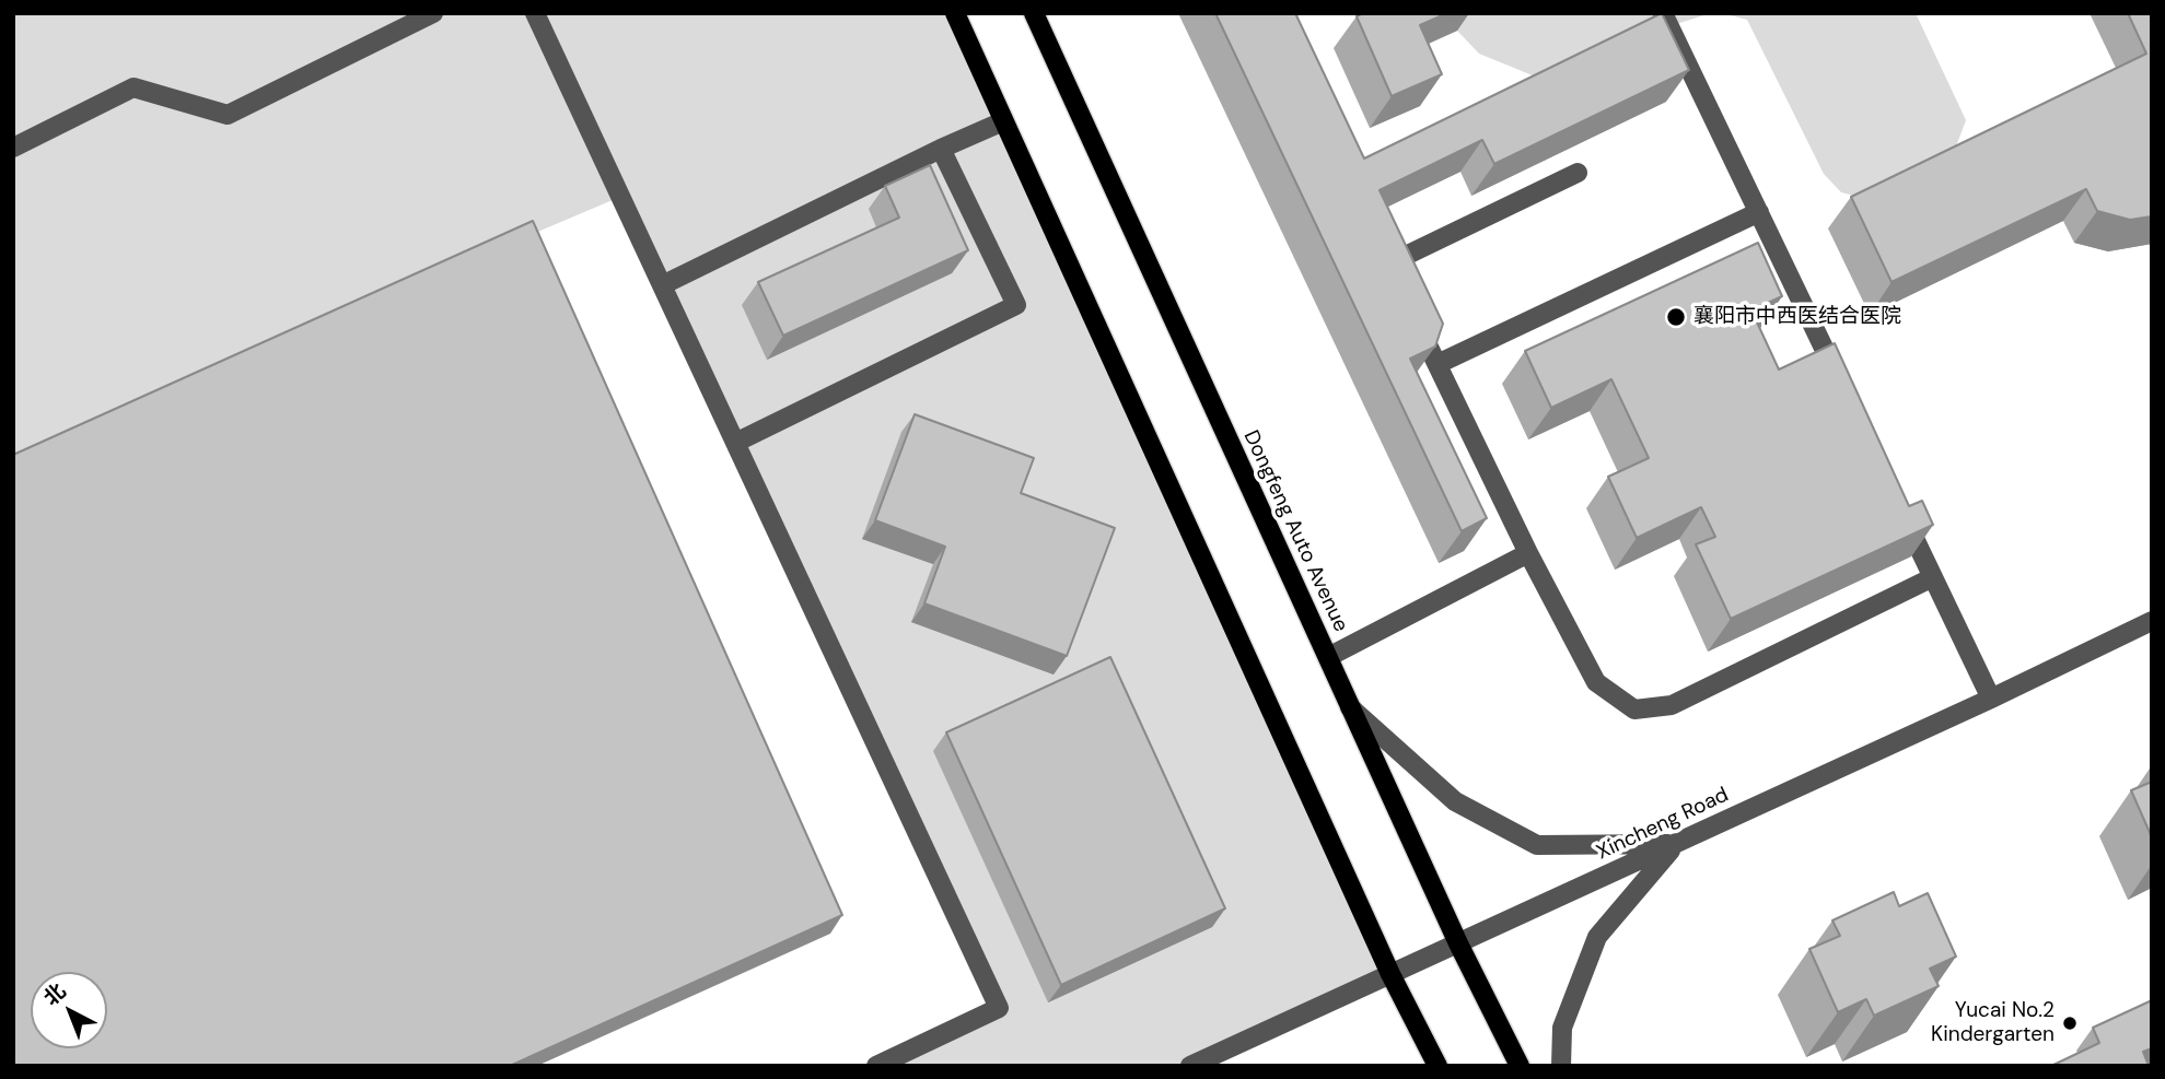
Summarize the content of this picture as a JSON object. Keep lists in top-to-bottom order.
{
  "streets": {
    "main road": ["Dongfeng Auto Avenue"],
    "street": ["Xincheng Road"]
  },
  "crossings": [
    ["Dongfeng Auto Avenue", "Xincheng Road"]
  ],
  "places": ["襄阳市中西医结合医院", "Yucai No.2 Kindergarten"],
  "north": "top left"
}
